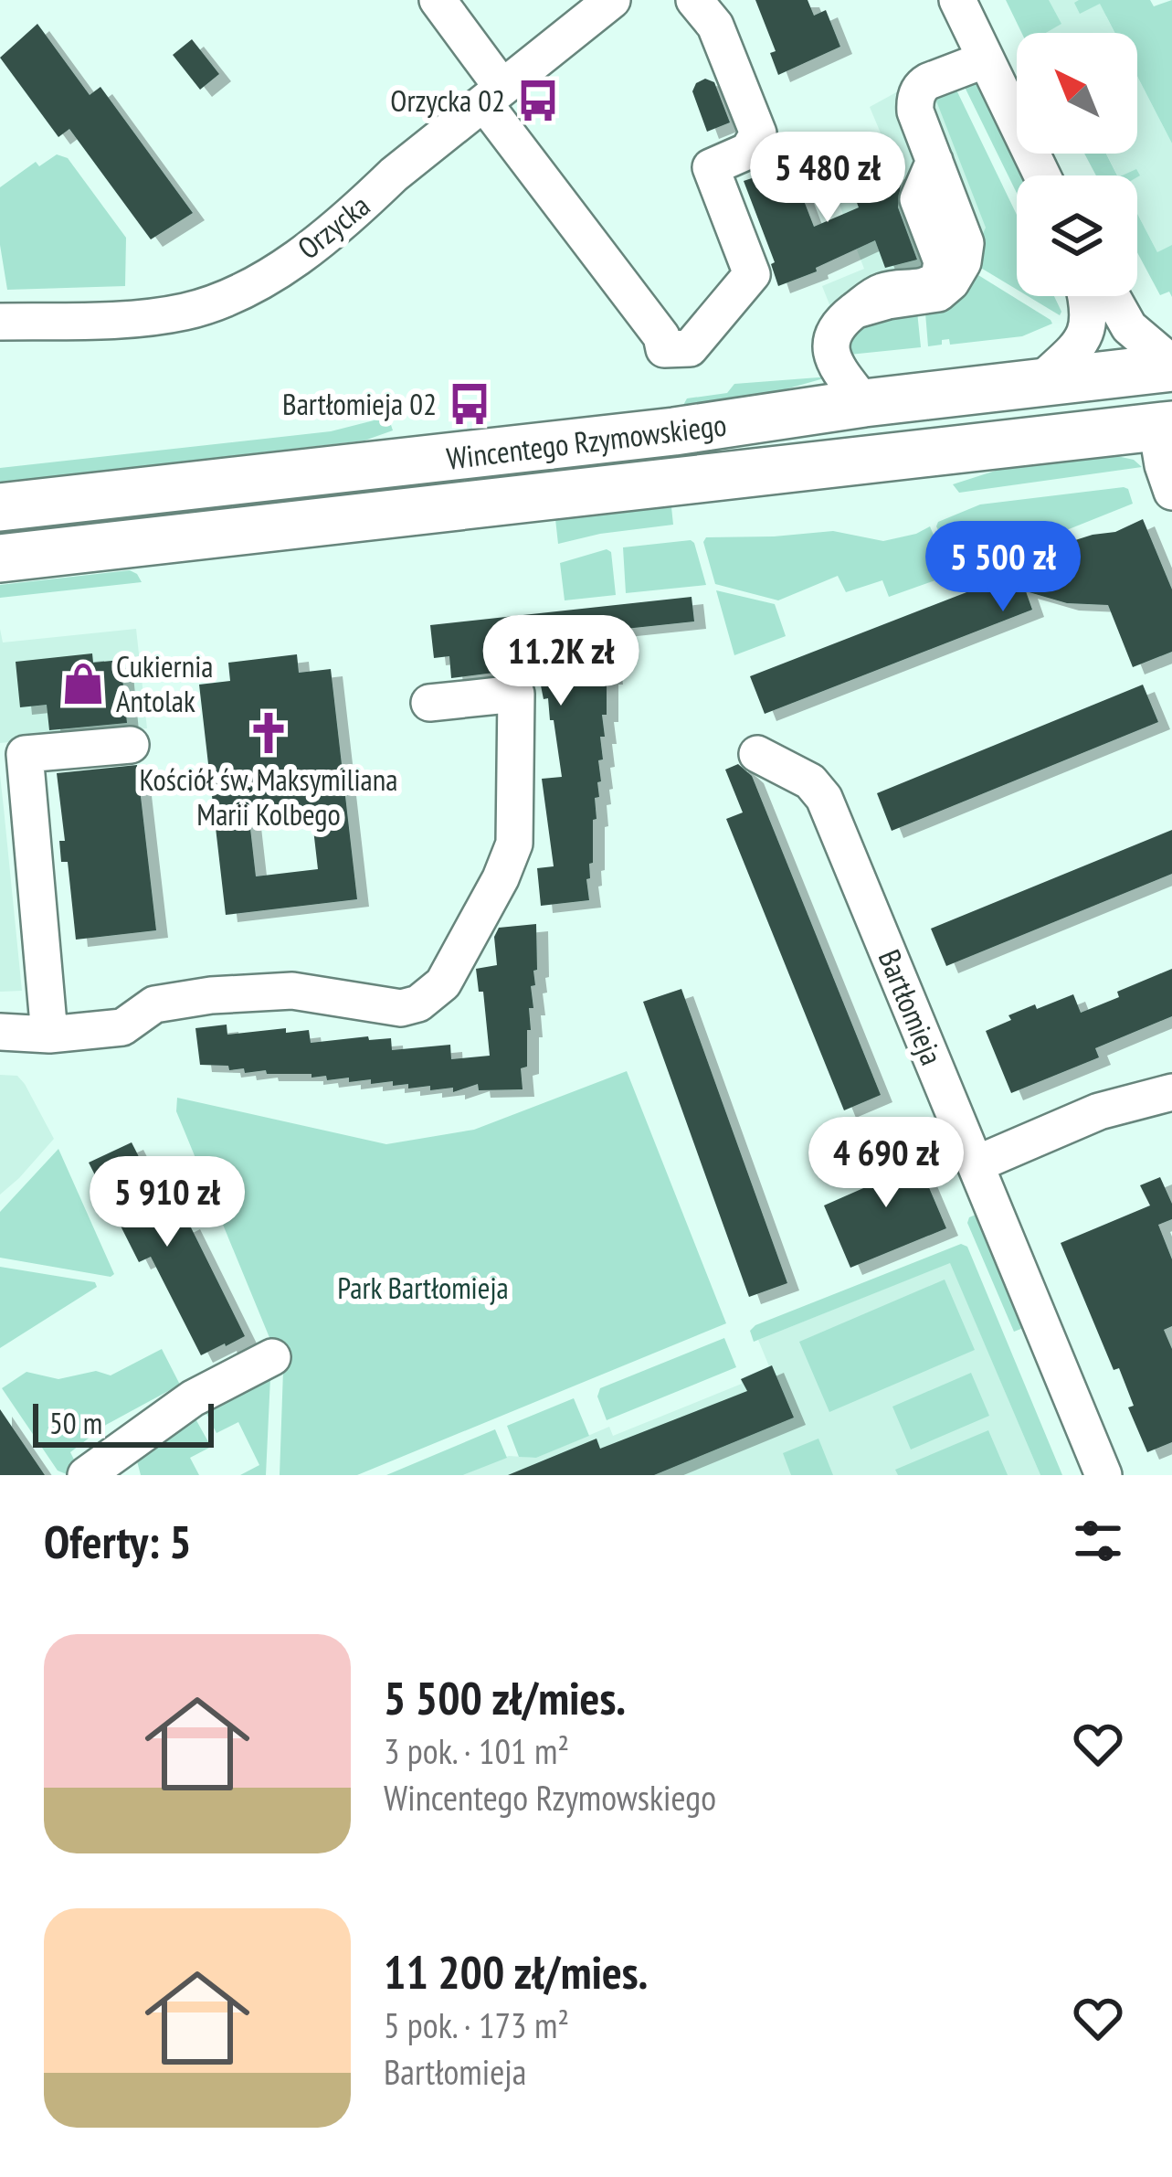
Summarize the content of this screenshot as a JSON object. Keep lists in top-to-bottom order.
{
  "streets": {
    "main road": ["Wincentego Rzymowskiego"],
    "street": ["Orzycka", "Bartłomieja"]
  },
  "parks": ["Park Bartłomieja"],
  "places": {
    "bus stop": ["Orzycka 02", "Bartłomieja 02"],
    "shop": ["Cukiernia Antolak"],
    "church": ["Kościół św. Maksymiliana Marii Kolbego"]
  },
  "scale_bar": "50 m",
  "north": "top left",
  "page": {
    "price": [
      "5 480 zł",
      "5 500 zł",
      "11.2K zł",
      "4 690 zł",
      "5 910 zł"
    ],
    "scale": "50 m",
    "heading": "Oferty: 5",
    "list": [
      {
        "name": "5 500 zł/mies.",
        "note": "3 pok. · 101 m² · Wincentego Rzymowskiego"
      },
      {
        "name": "11 200 zł/mies.",
        "note": "5 pok. · 173 m² · Bartłomieja"
      }
    ]
  }
}
